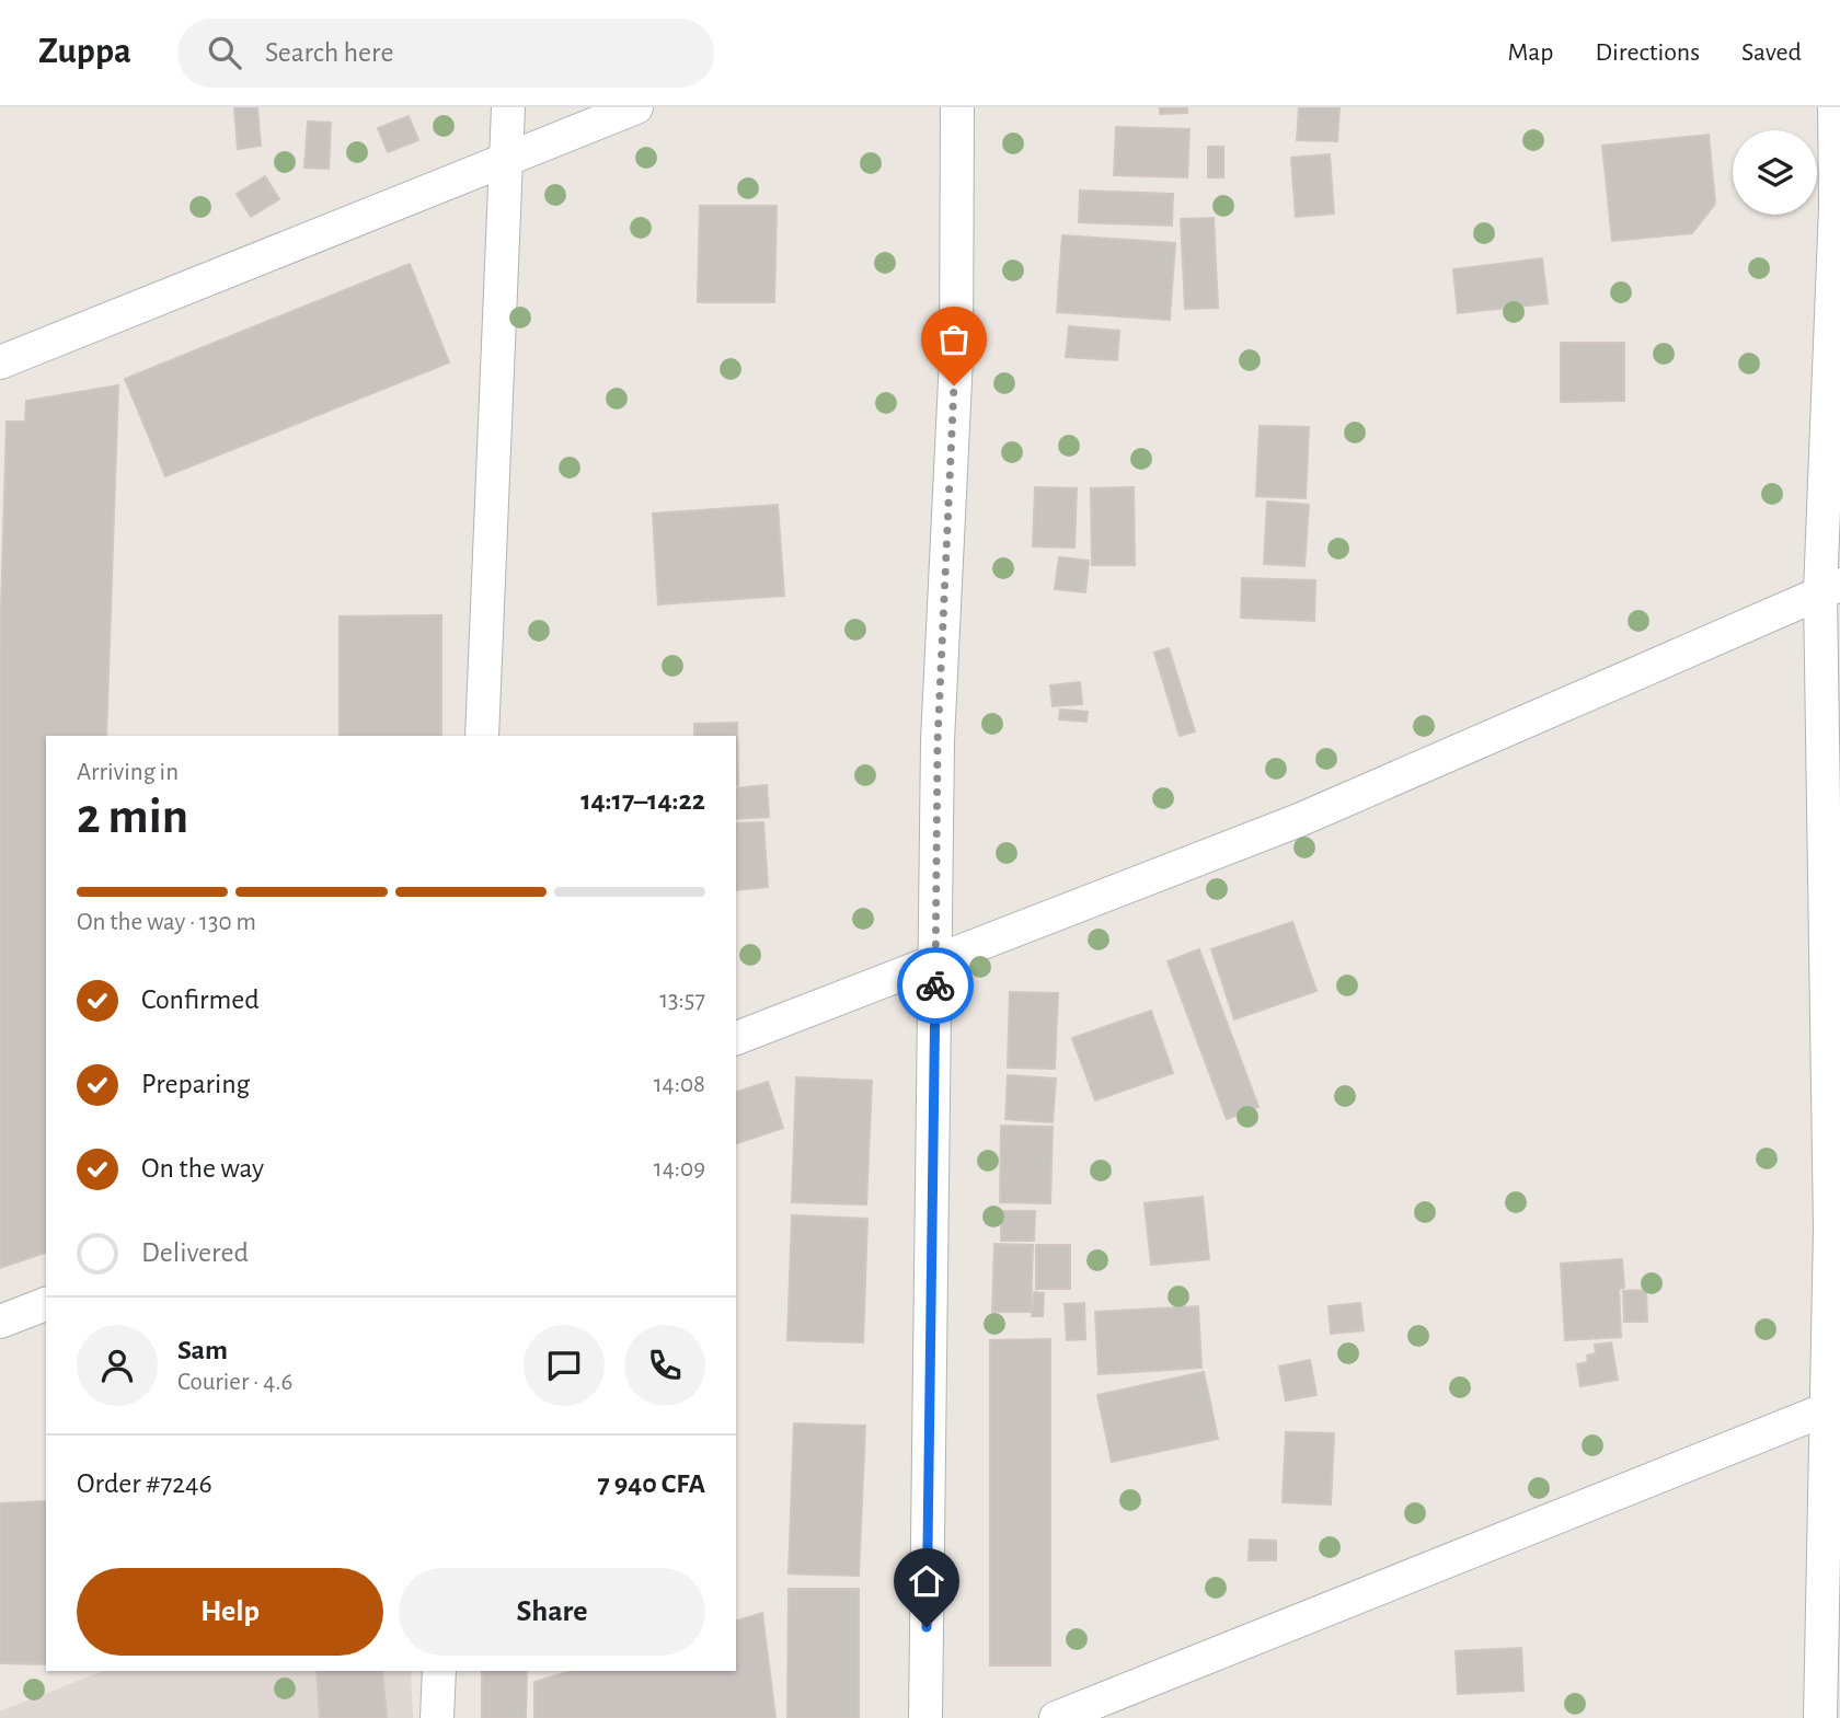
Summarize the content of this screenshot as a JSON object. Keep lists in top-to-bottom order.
{
  "page": {
    "header": "Zuppa",
    "search": "Search here",
    "nav": ["Map", "Directions", "Saved"],
    "heading": ["2 min", "Arriving in", "14:17–14:22"],
    "panel": [
      "Sam",
      "Courier · 4.6",
      "Order #7246",
      "7 940 CFA"
    ],
    "bar": "On the way · 130 m",
    "list": [
      ["Confirmed", "13:57"],
      ["Preparing", "14:08"],
      ["On the way", "14:09"],
      "Delivered"
    ],
    "buttons": ["Help", "Share"]
  }
}
